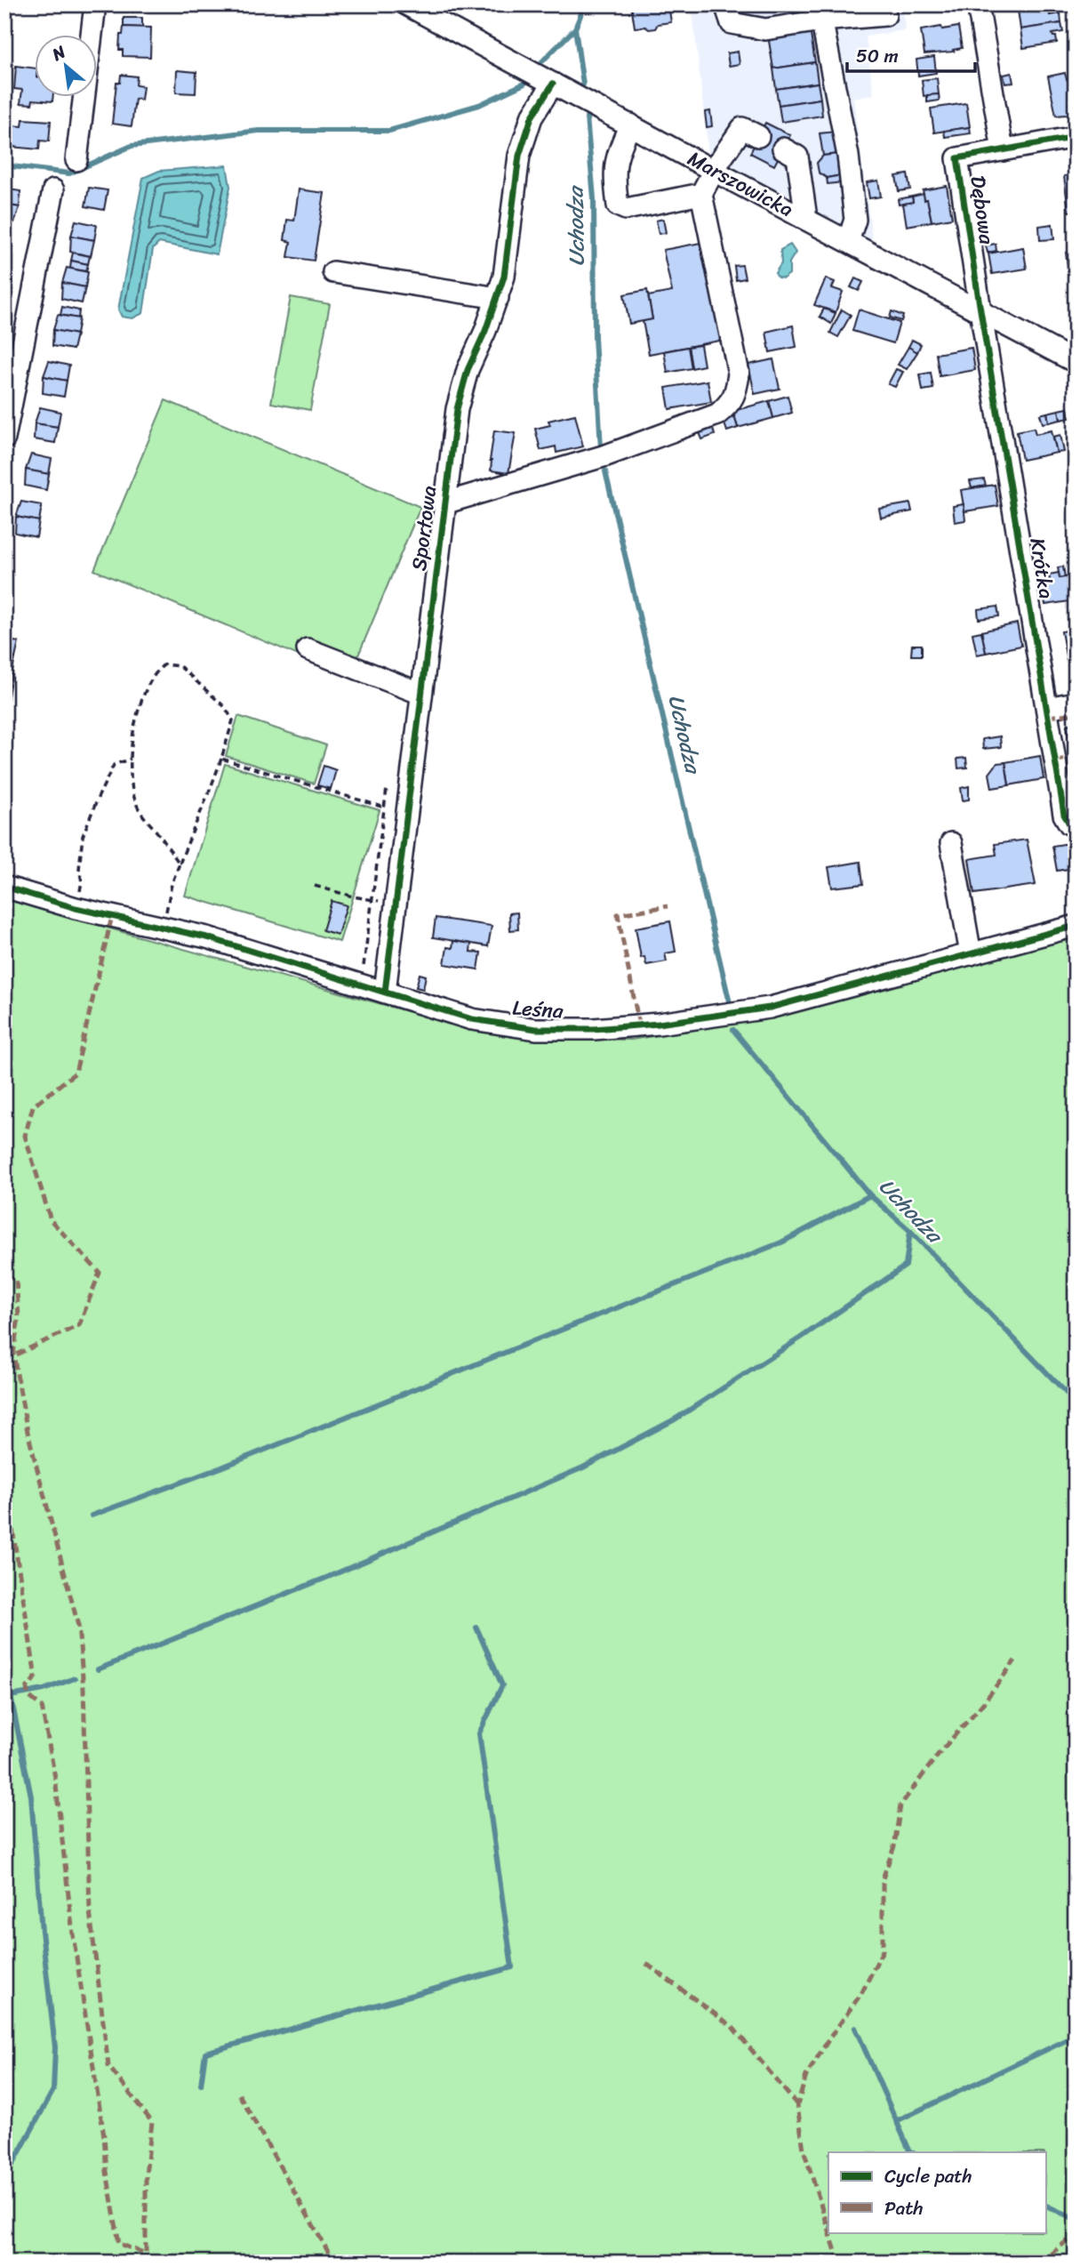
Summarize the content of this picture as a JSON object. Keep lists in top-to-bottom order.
{
  "streets": {
    "street": [
      "Marszowicka",
      "Dębowa",
      "Sportowa",
      "Krótka",
      "Leśna"
    ]
  },
  "crossings": [
    ["Marszowicka", "Dębowa"],
    ["Marszowicka", "Sportowa"],
    ["Marszowicka", "Krótka"],
    ["Dębowa", "Krótka"],
    ["Sportowa", "Leśna"]
  ],
  "water": ["Uchodza"],
  "legend": ["Cycle path", "Path"],
  "scale_bar": "50 m",
  "north": "top left"
}
